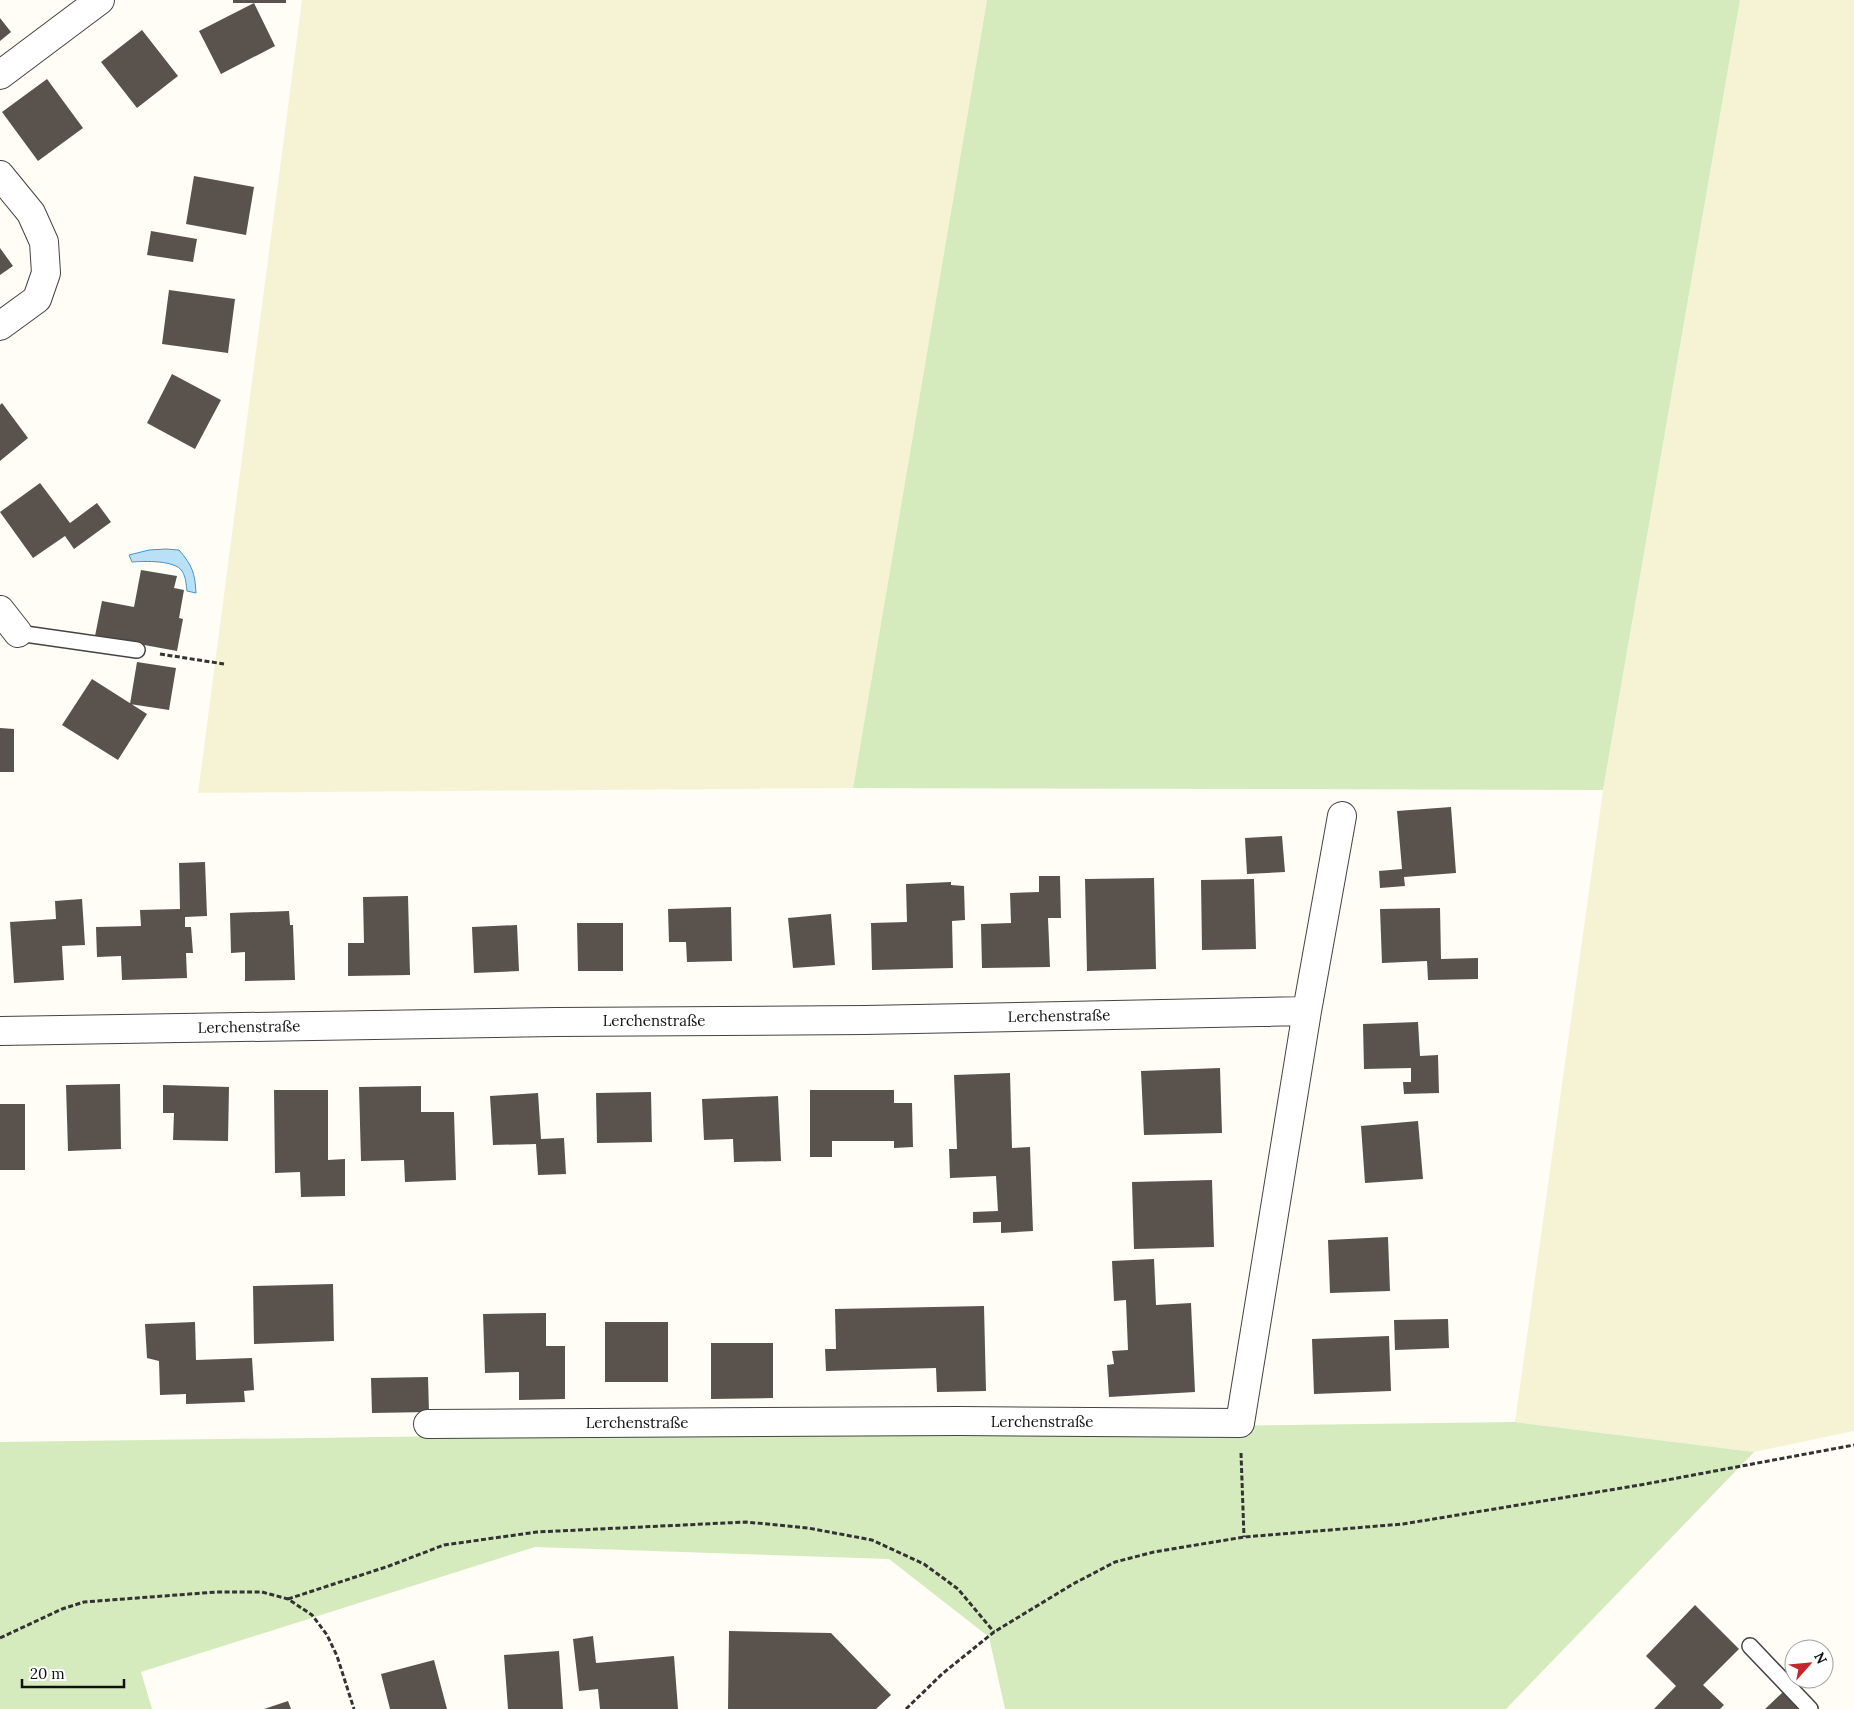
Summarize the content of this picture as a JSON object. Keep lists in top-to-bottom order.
{
  "streets": {
    "street": ["Lerchenstraße"]
  },
  "scale_bar": "20 m",
  "north": "top right"
}
